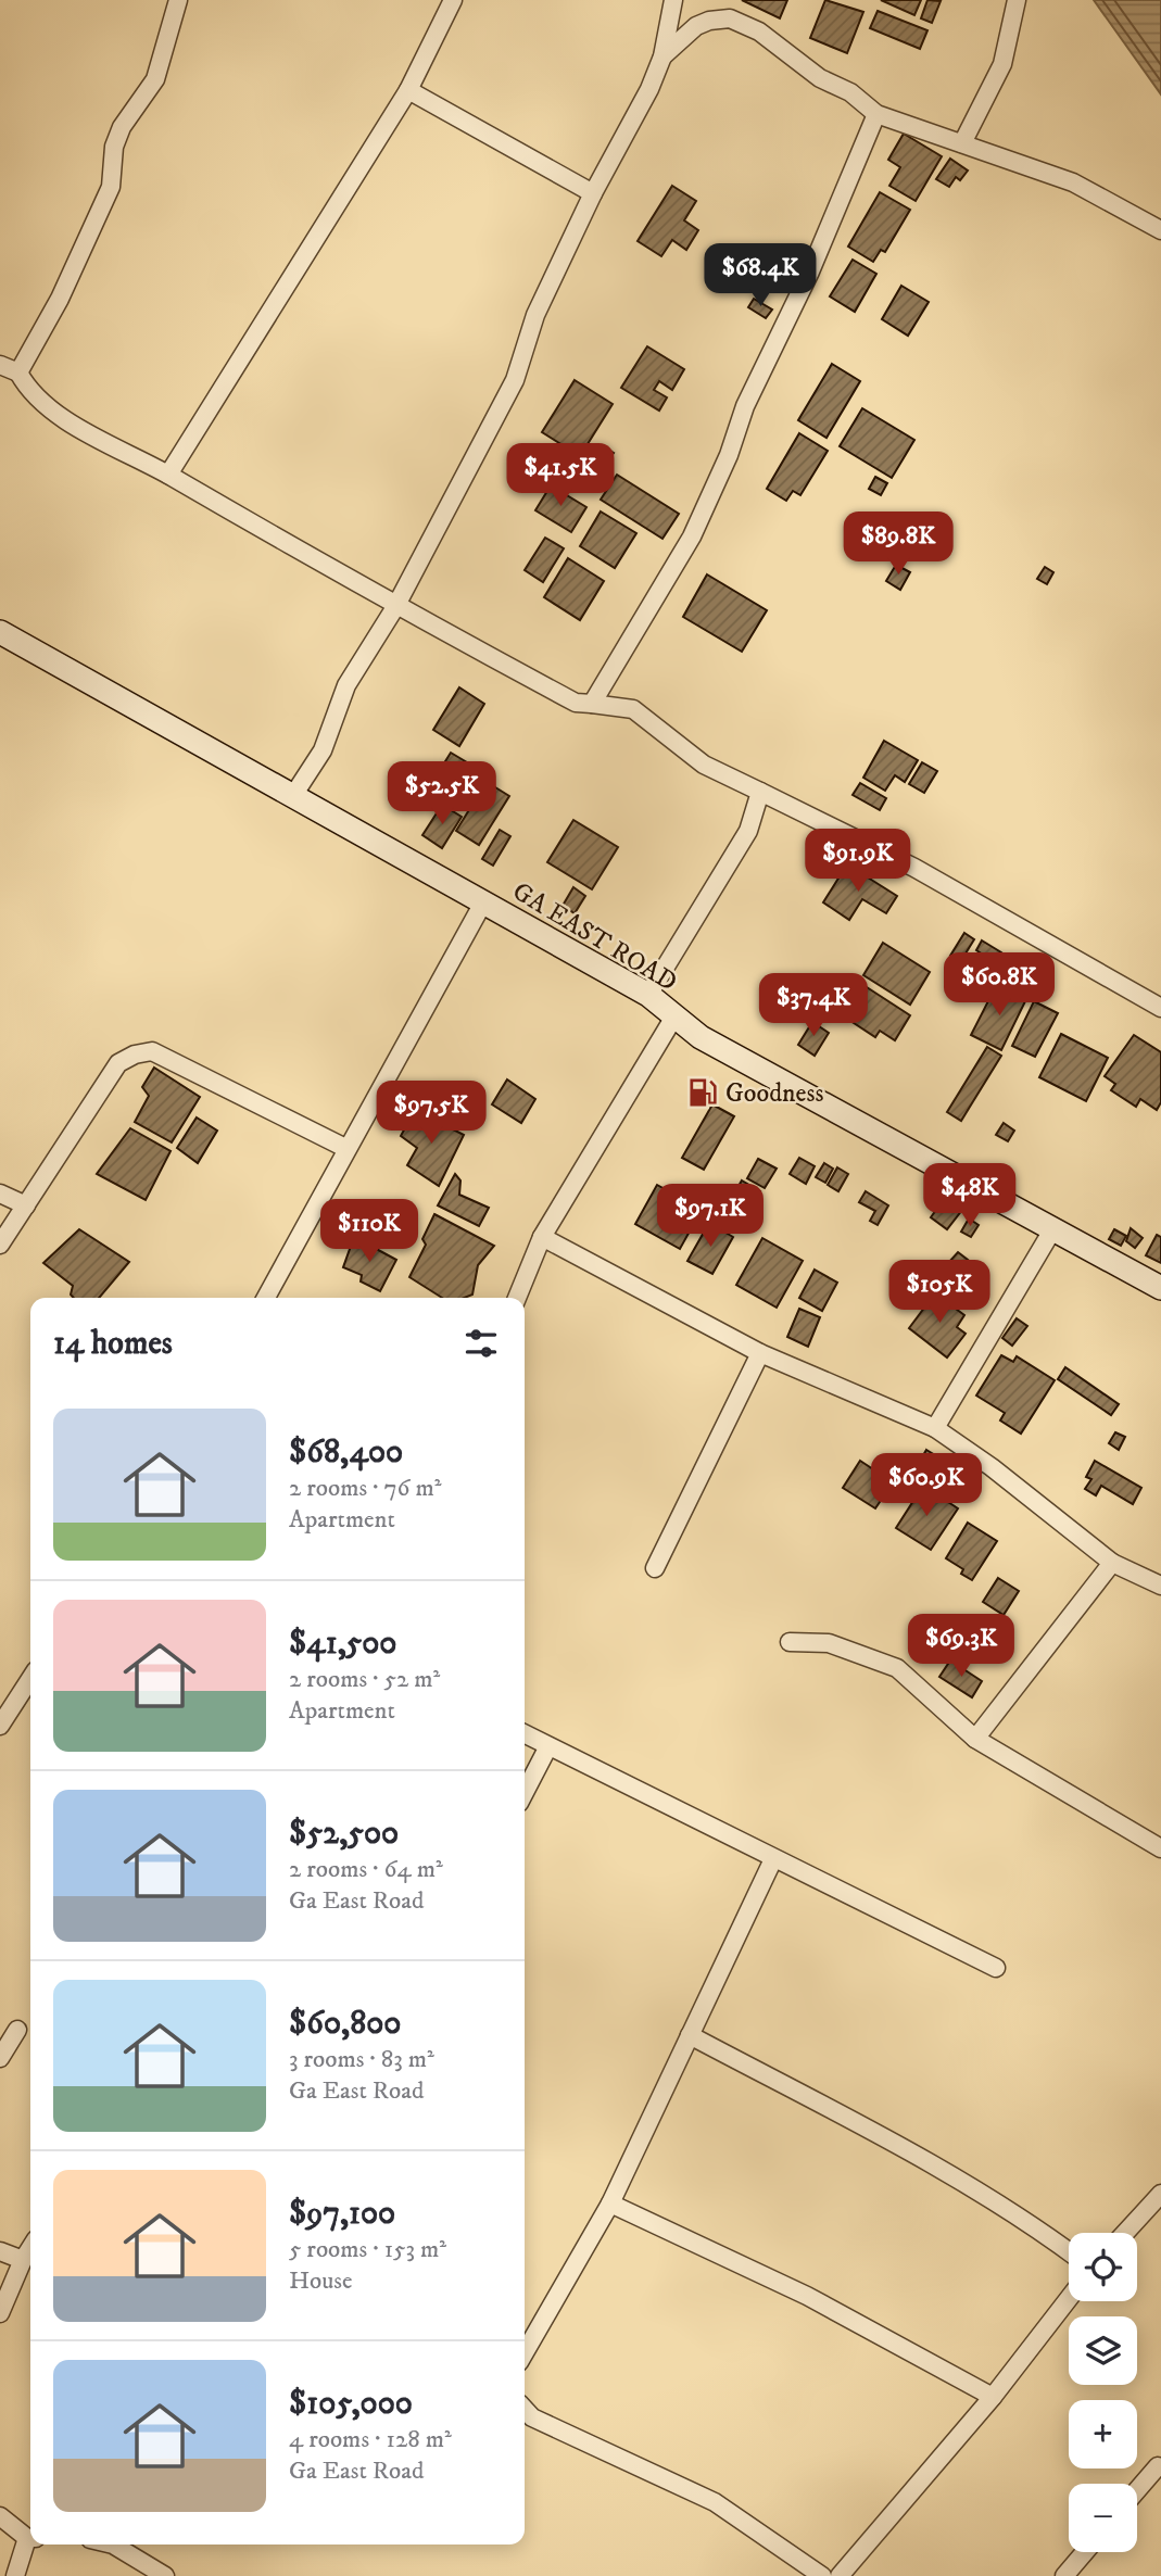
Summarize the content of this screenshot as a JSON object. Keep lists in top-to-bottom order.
{
  "streets": {
    "street": ["GA EAST ROAD"]
  },
  "places": {
    "fuel station": ["Goodness"]
  },
  "page": {
    "price": [
      "$68.4K",
      "$41.5K",
      "$89.8K",
      "$52.5K",
      "$91.9K",
      "$60.8K",
      "$37.4K",
      "$97.5K",
      "$48K",
      "$97.1K",
      "$110K",
      "$105K",
      "$60.9K",
      "$69.3K"
    ],
    "heading": "14 homes",
    "list": [
      {
        "name": "$68,400",
        "note": "2 rooms · 76 m² · Apartment"
      },
      {
        "name": "$41,500",
        "note": "2 rooms · 52 m² · Apartment"
      },
      {
        "name": "$52,500",
        "note": "2 rooms · 64 m² · Ga East Road"
      },
      {
        "name": "$60,800",
        "note": "3 rooms · 83 m² · Ga East Road"
      },
      {
        "name": "$97,100",
        "note": "5 rooms · 153 m² · House"
      },
      {
        "name": "$105,000",
        "note": "4 rooms · 128 m² · Ga East Road"
      }
    ],
    "map_buttons": ["+", "−"]
  }
}
